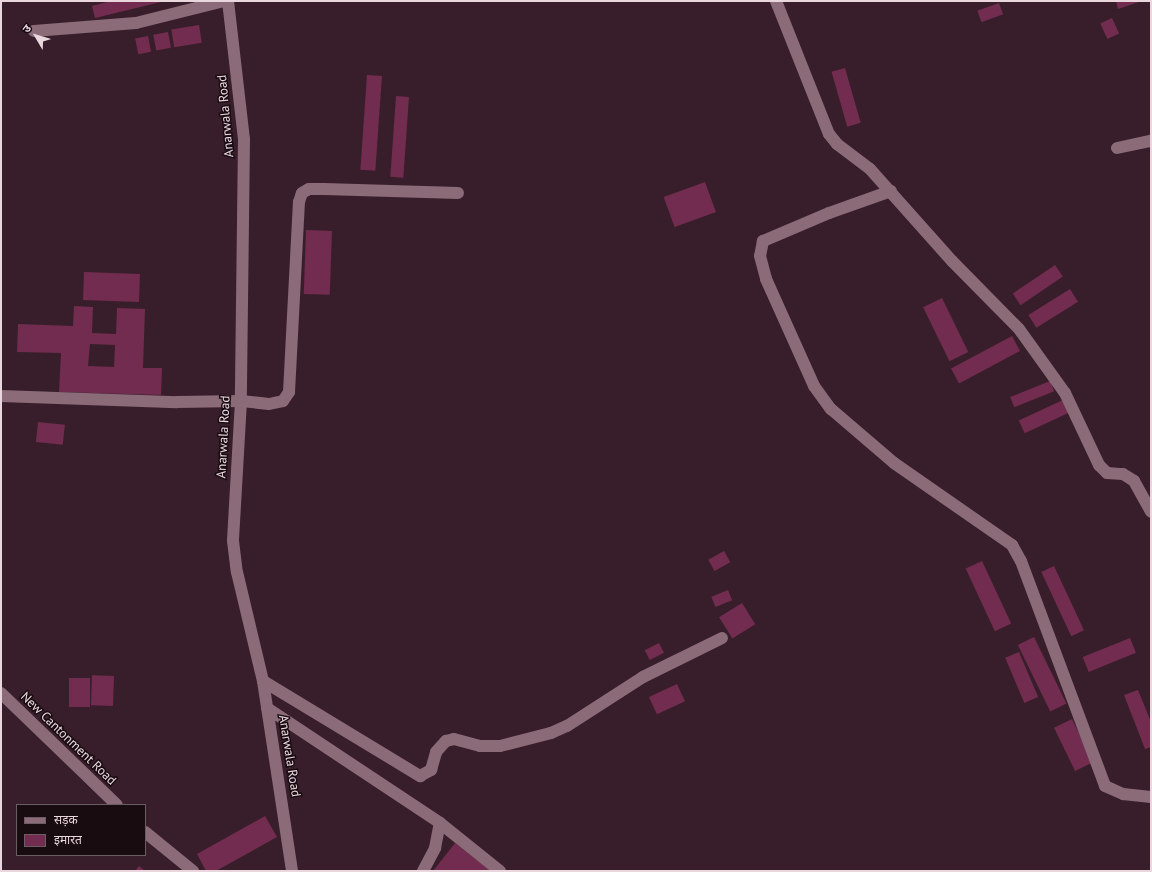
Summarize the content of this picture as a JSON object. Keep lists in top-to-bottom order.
{
  "streets": {
    "street": ["Anarwala Road", "New Cantonment Road"]
  },
  "legend": ["सड़क", "इमारत"],
  "north": "top left"
}
